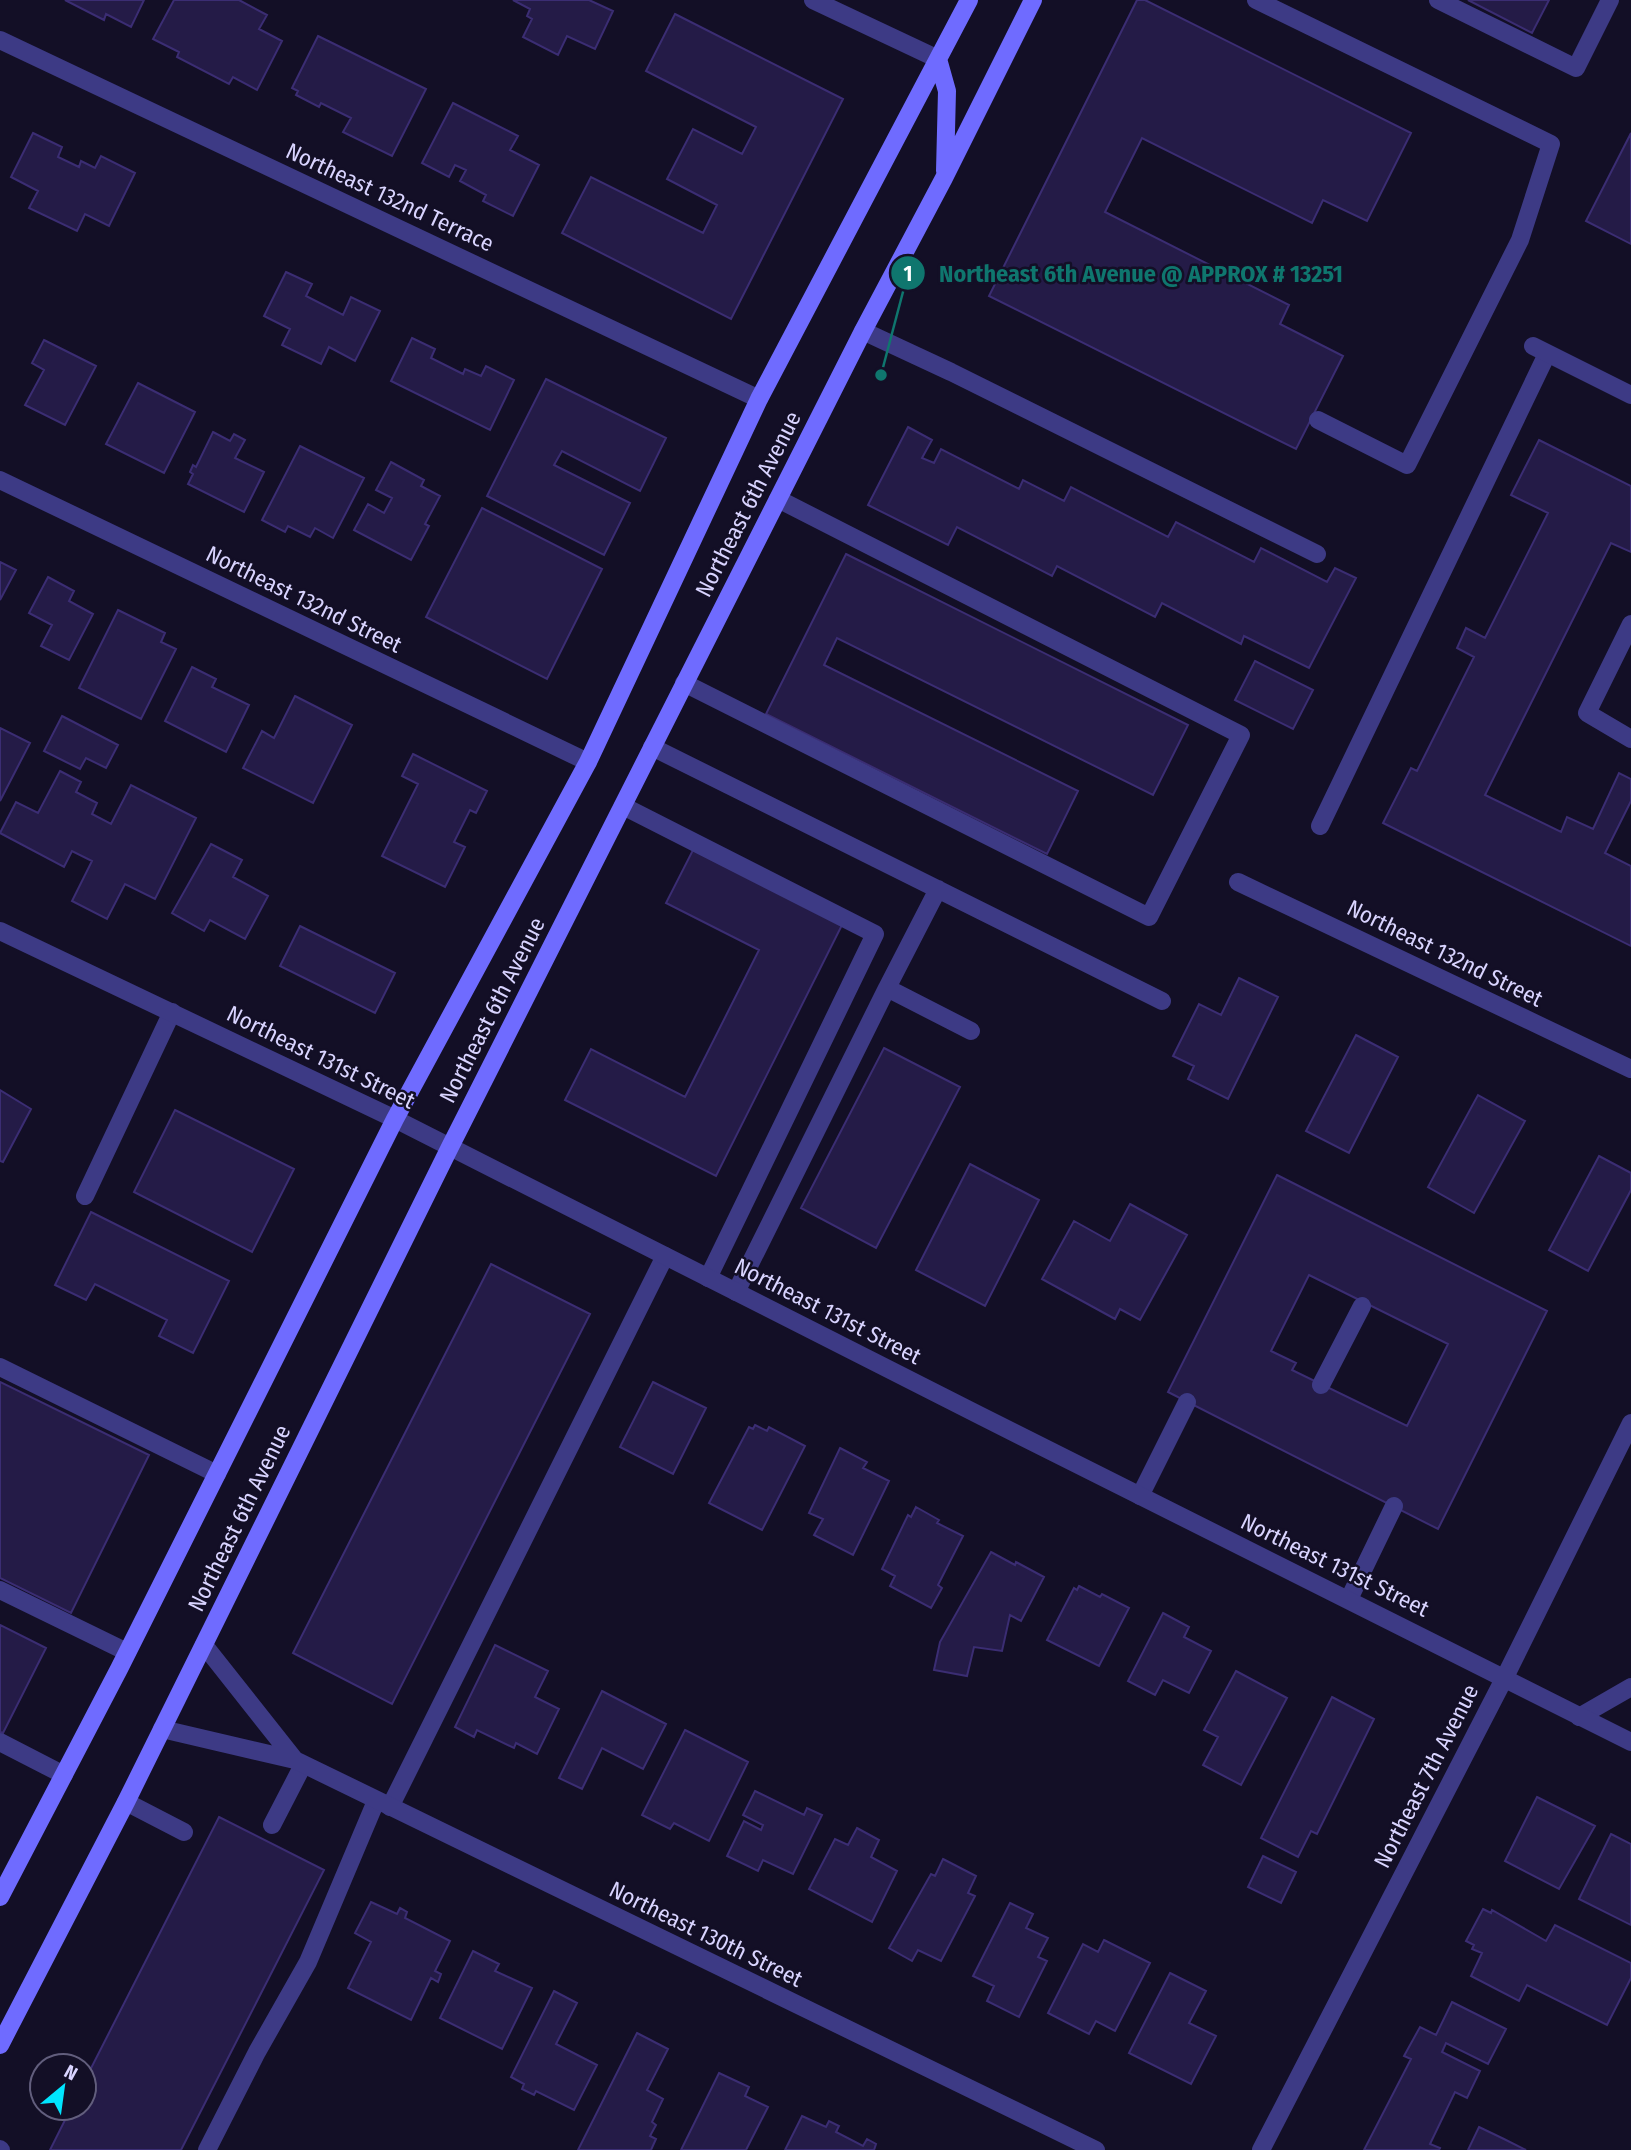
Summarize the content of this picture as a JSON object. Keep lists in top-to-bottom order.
{
  "streets": {
    "main road": ["Northeast 6th Avenue"],
    "street": [
      "Northeast 132nd Terrace",
      "Northeast 132nd Street",
      "Northeast 131st Street",
      "Northeast 7th Avenue",
      "Northeast 130th Street"
    ]
  },
  "crossings": [
    ["Northeast 132nd Terrace", "Northeast 6th Avenue"],
    ["Northeast 6th Avenue", "Northeast 132nd Street"],
    ["Northeast 6th Avenue", "Northeast 131st Street"],
    ["Northeast 6th Avenue", "Northeast 130th Street"],
    ["Northeast 131st Street", "Northeast 7th Avenue"]
  ],
  "places": ["Northeast 6th Avenue @ APPROX # 13251"],
  "north": "top right"
}
